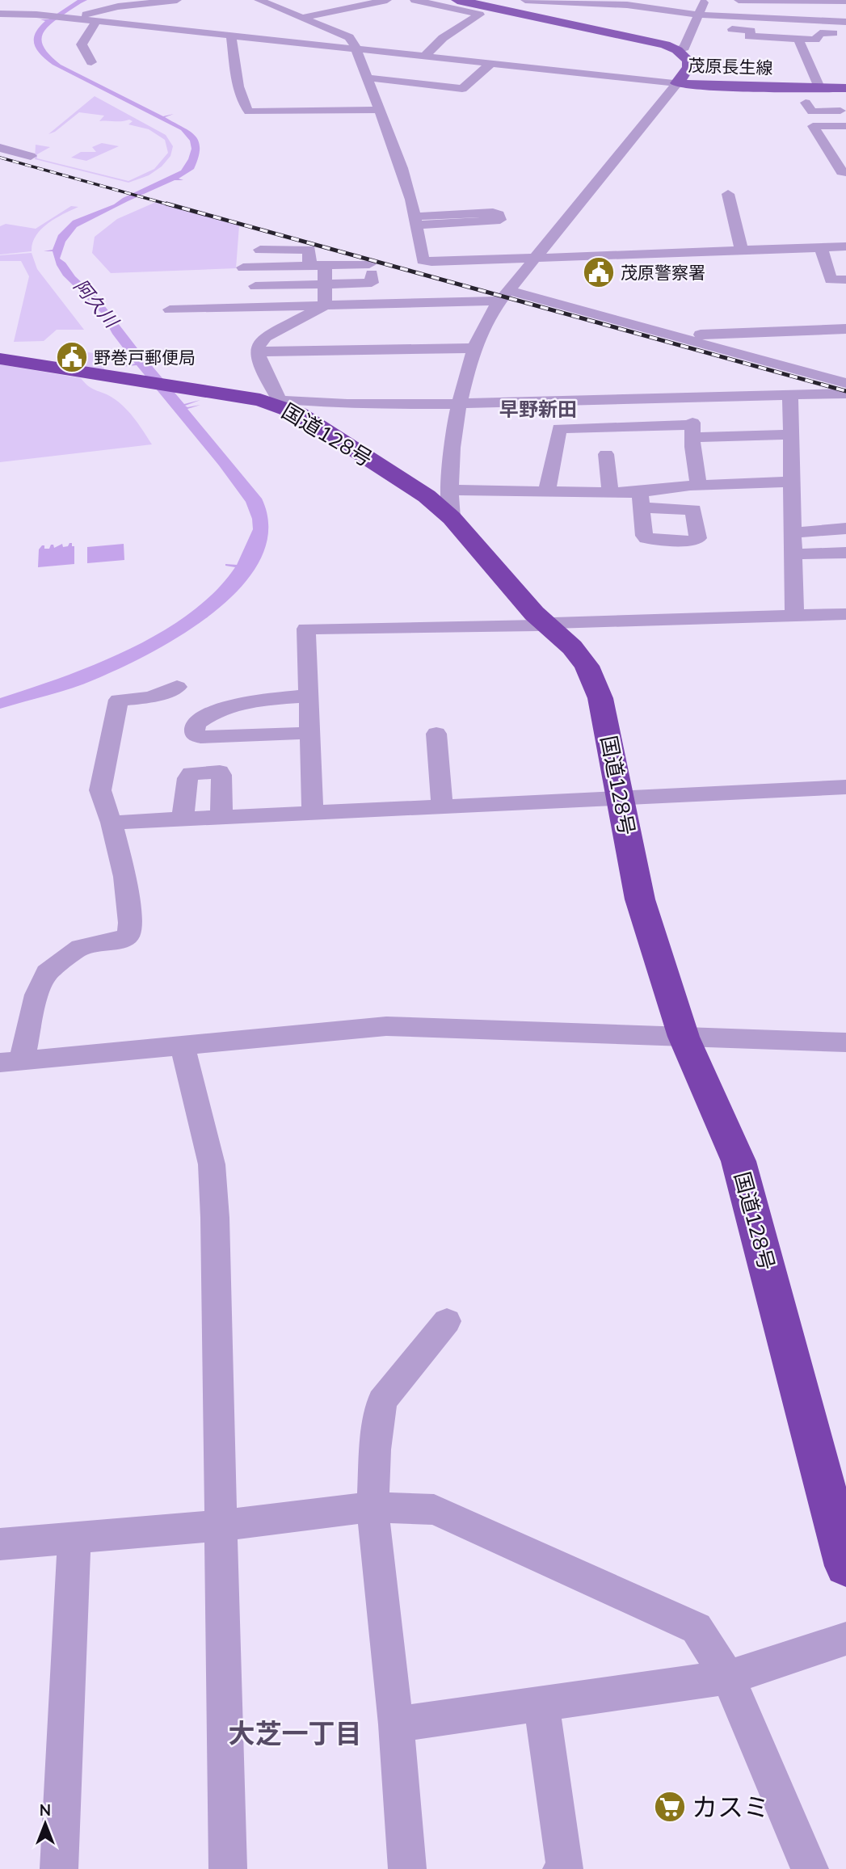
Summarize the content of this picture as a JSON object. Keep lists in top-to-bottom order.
{
  "streets": {
    "highway": ["国道128号"],
    "main road": ["茂原長生線"]
  },
  "districts": ["早野新田", "大芝一丁目"],
  "water": ["阿久川"],
  "places": {
    "public building": ["茂原警察署", "野巻戸郵便局"],
    "supermarket": ["カスミ"]
  },
  "north": "top"
}
